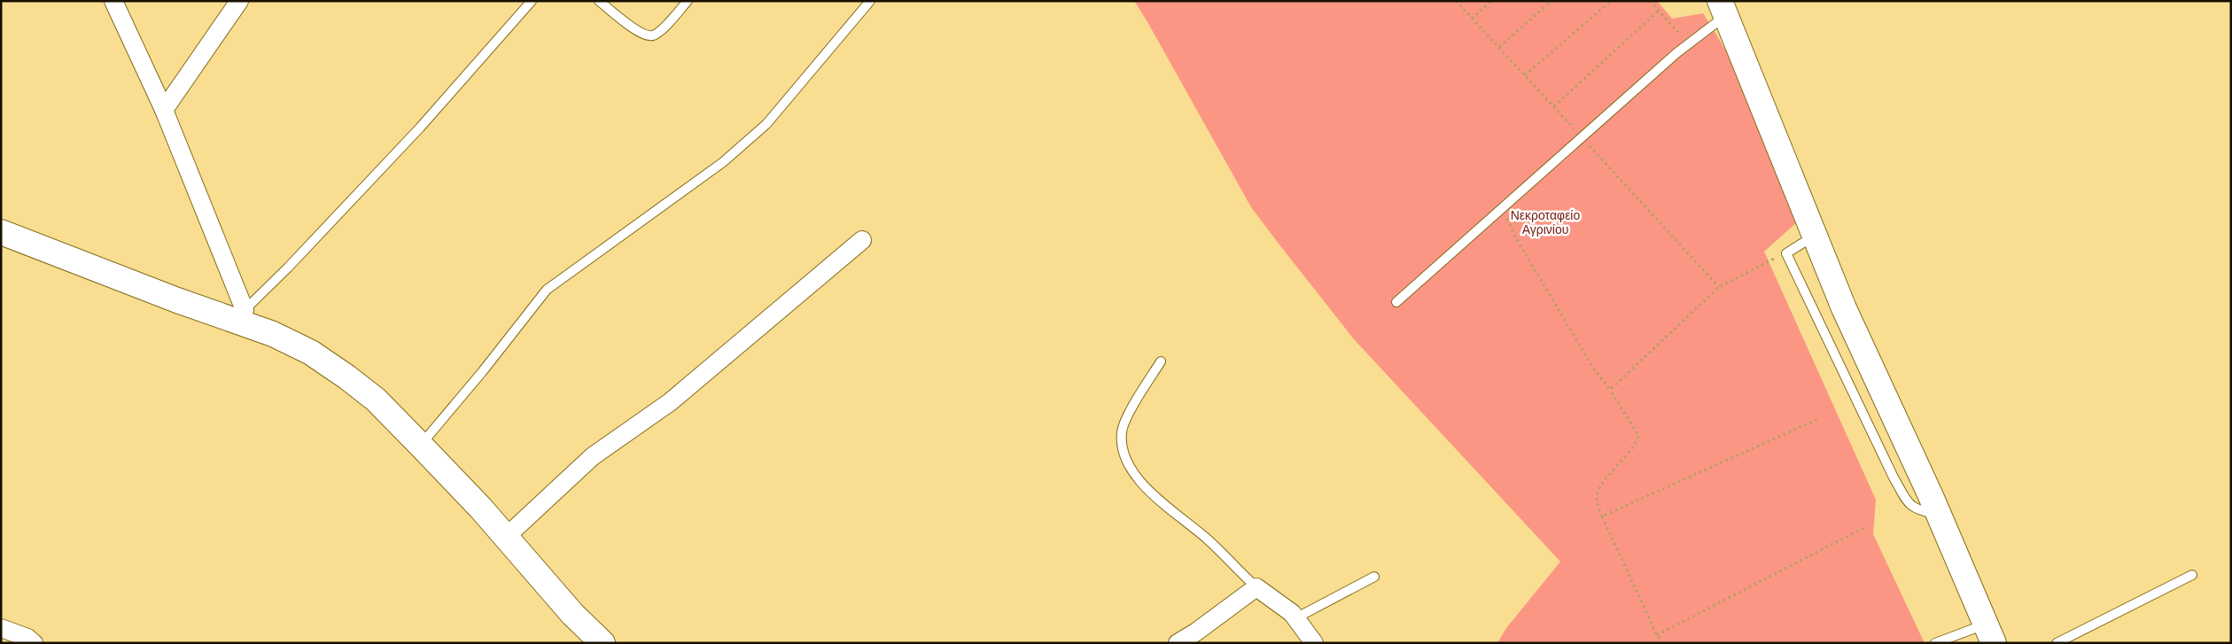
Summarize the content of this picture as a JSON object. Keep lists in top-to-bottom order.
{
  "parks": ["Νεκροταφείο Αγρινίου"]
}
